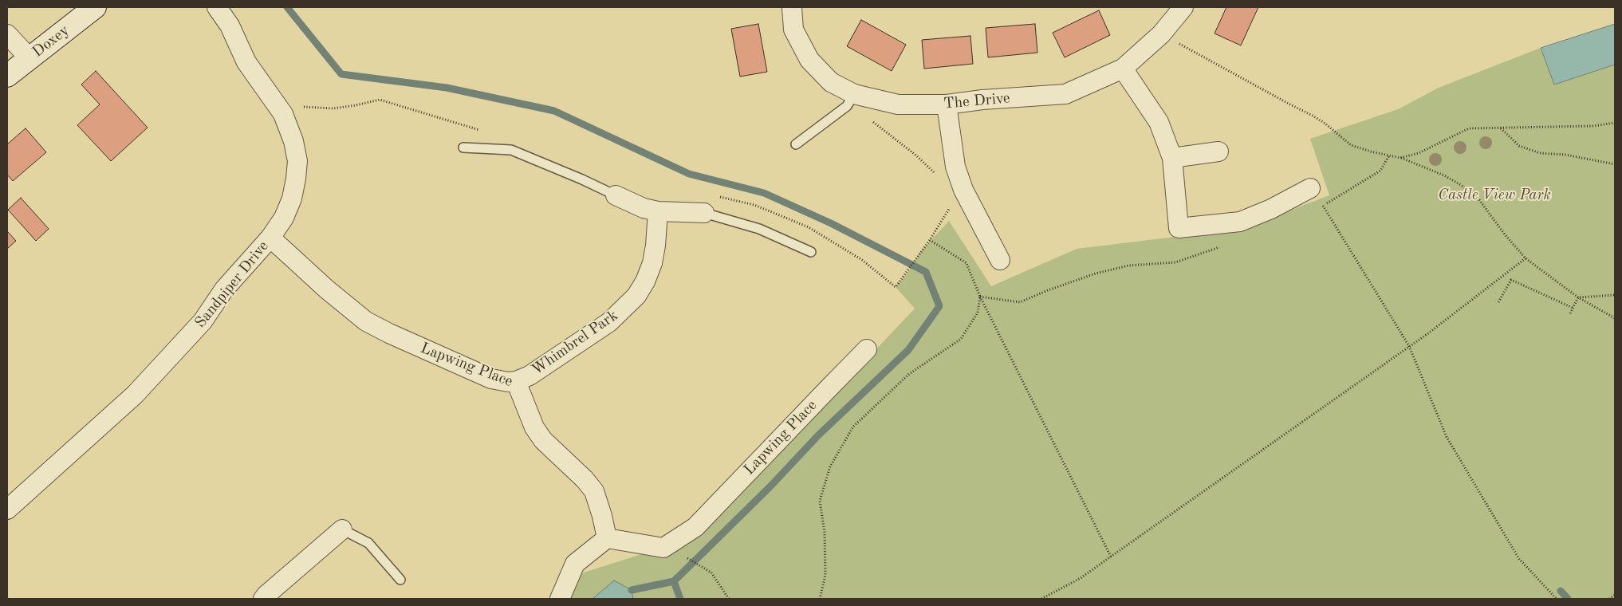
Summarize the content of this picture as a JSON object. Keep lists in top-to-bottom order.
{
  "streets": {
    "street": [
      "Doxey",
      "The Drive",
      "Sandpiper Drive",
      "Whimbrel Park",
      "Lapwing Place"
    ]
  },
  "crossings": [
    ["Sandpiper Drive", "Lapwing Place"],
    ["Whimbrel Park", "Lapwing Place"]
  ],
  "parks": ["Castle View Park"]
}
